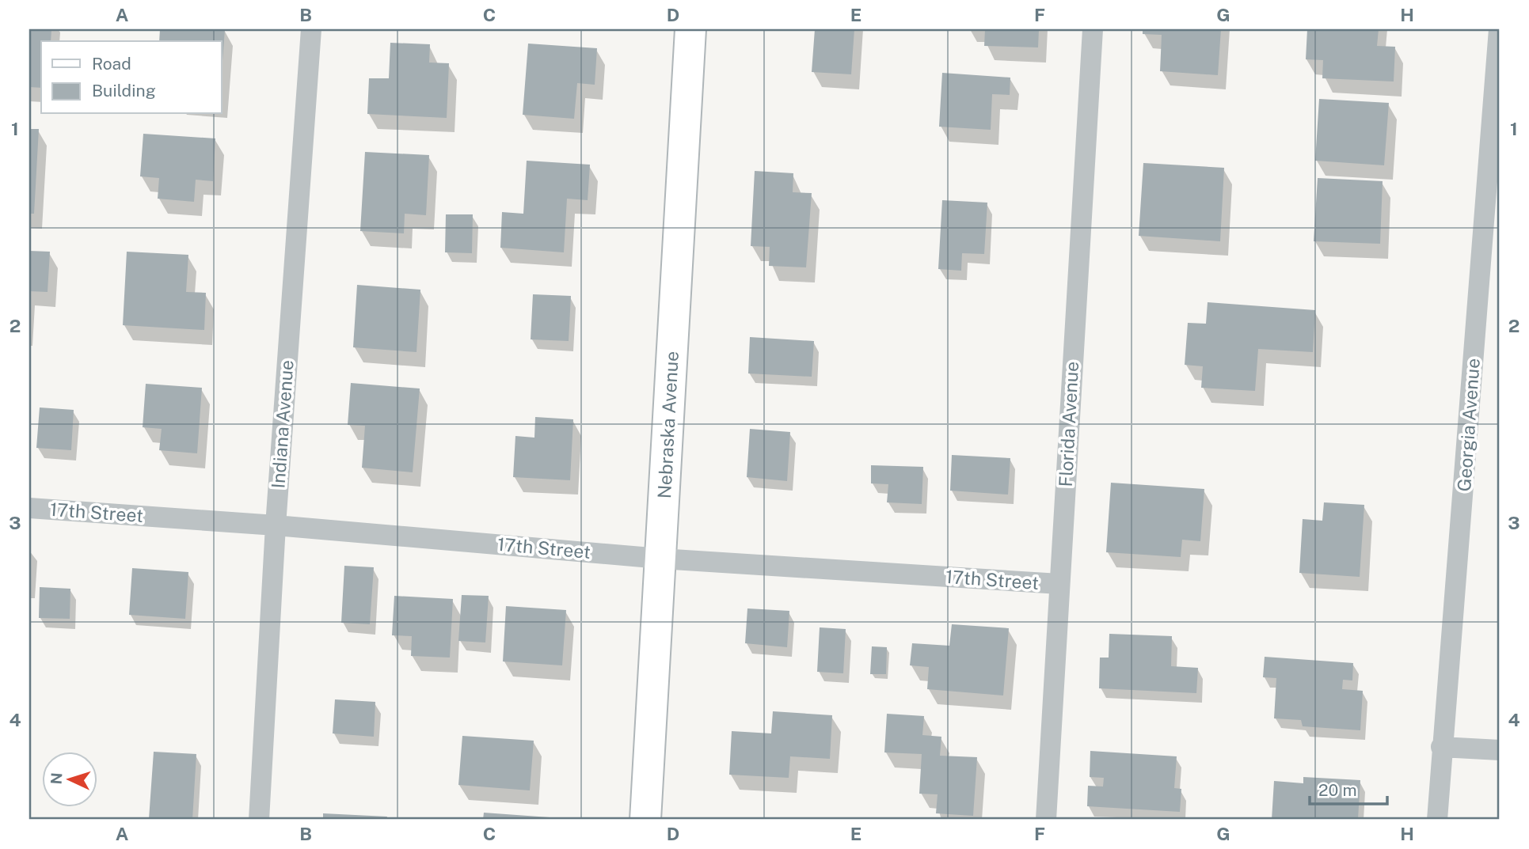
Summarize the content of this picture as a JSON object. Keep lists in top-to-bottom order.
{
  "streets": {
    "main road": ["Nebraska Avenue"],
    "street": [
      "Indiana Avenue",
      "Florida Avenue",
      "Georgia Avenue",
      "17th Street"
    ]
  },
  "crossings": [
    ["Indiana Avenue", "17th Street"],
    ["Florida Avenue", "17th Street"],
    ["Nebraska Avenue", "17th Street"]
  ],
  "legend": ["Road", "Building"],
  "scale_bar": "20 m",
  "north": "left",
  "grid": {
    "columns": [
      "A",
      "B",
      "C",
      "D",
      "E",
      "F",
      "G",
      "H"
    ],
    "rows": [
      "1",
      "2",
      "3",
      "4"
    ]
  }
}
